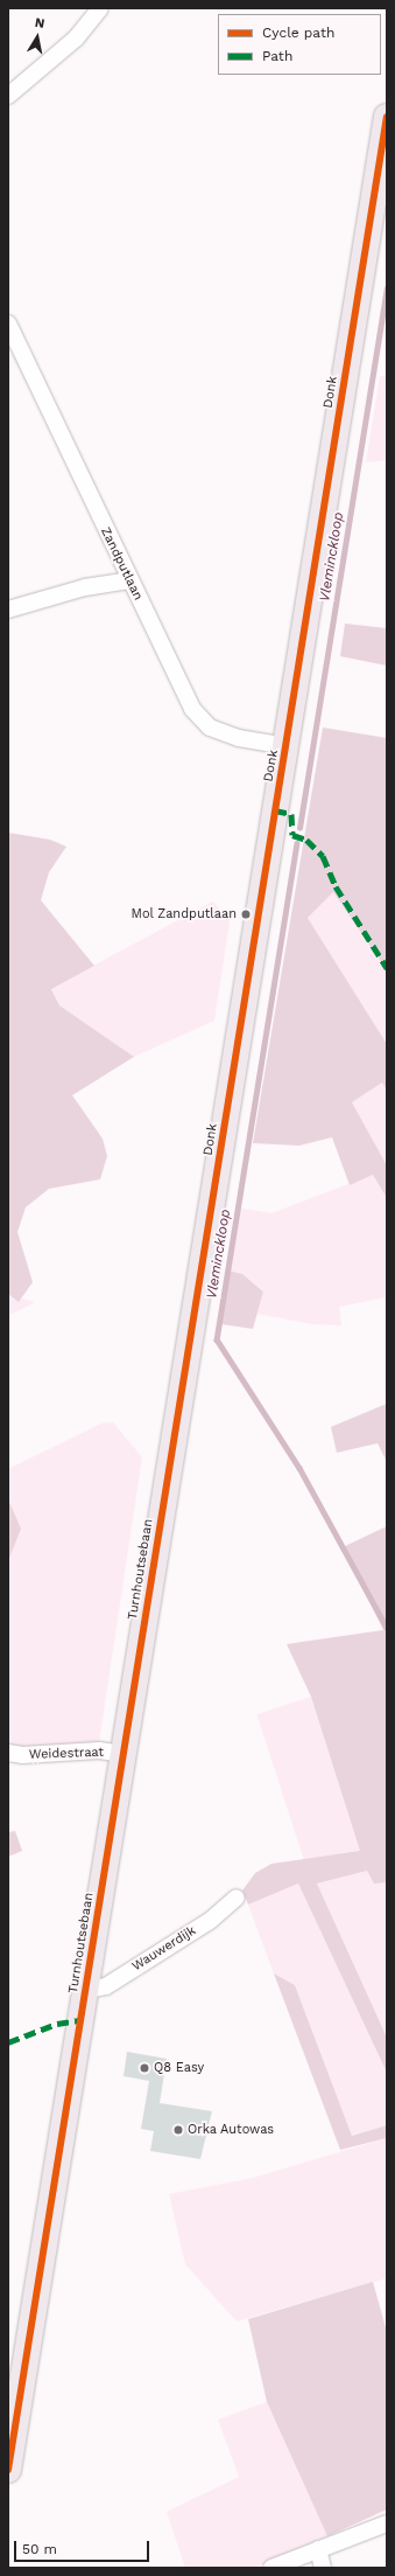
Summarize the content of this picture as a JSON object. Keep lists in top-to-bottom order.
{
  "streets": {
    "main road": ["Donk", "Turnhoutsebaan"],
    "street": ["Zandputlaan", "Weidestraat", "Wauwerdijk"]
  },
  "crossings": [
    ["Donk", "Zandputlaan"],
    ["Donk", "Turnhoutsebaan"],
    ["Turnhoutsebaan", "Weidestraat"],
    ["Turnhoutsebaan", "Wauwerdijk"]
  ],
  "water": ["Vleminckloop"],
  "places": ["Mol Zandputlaan", "Q8 Easy", "Orka Autowas"],
  "legend": ["Cycle path", "Path"],
  "scale_bar": "50 m",
  "north": "top"
}
